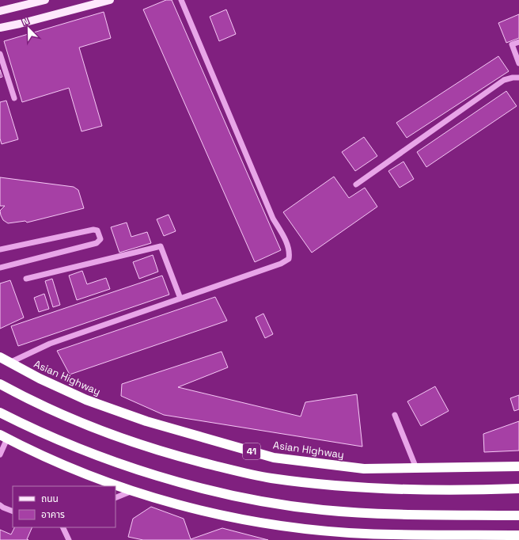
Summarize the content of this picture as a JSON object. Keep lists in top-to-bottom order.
{
  "streets": {
    "highway": ["Asian Highway", "41"]
  },
  "legend": ["ถนน", "อาคาร"],
  "north": "top left"
}
